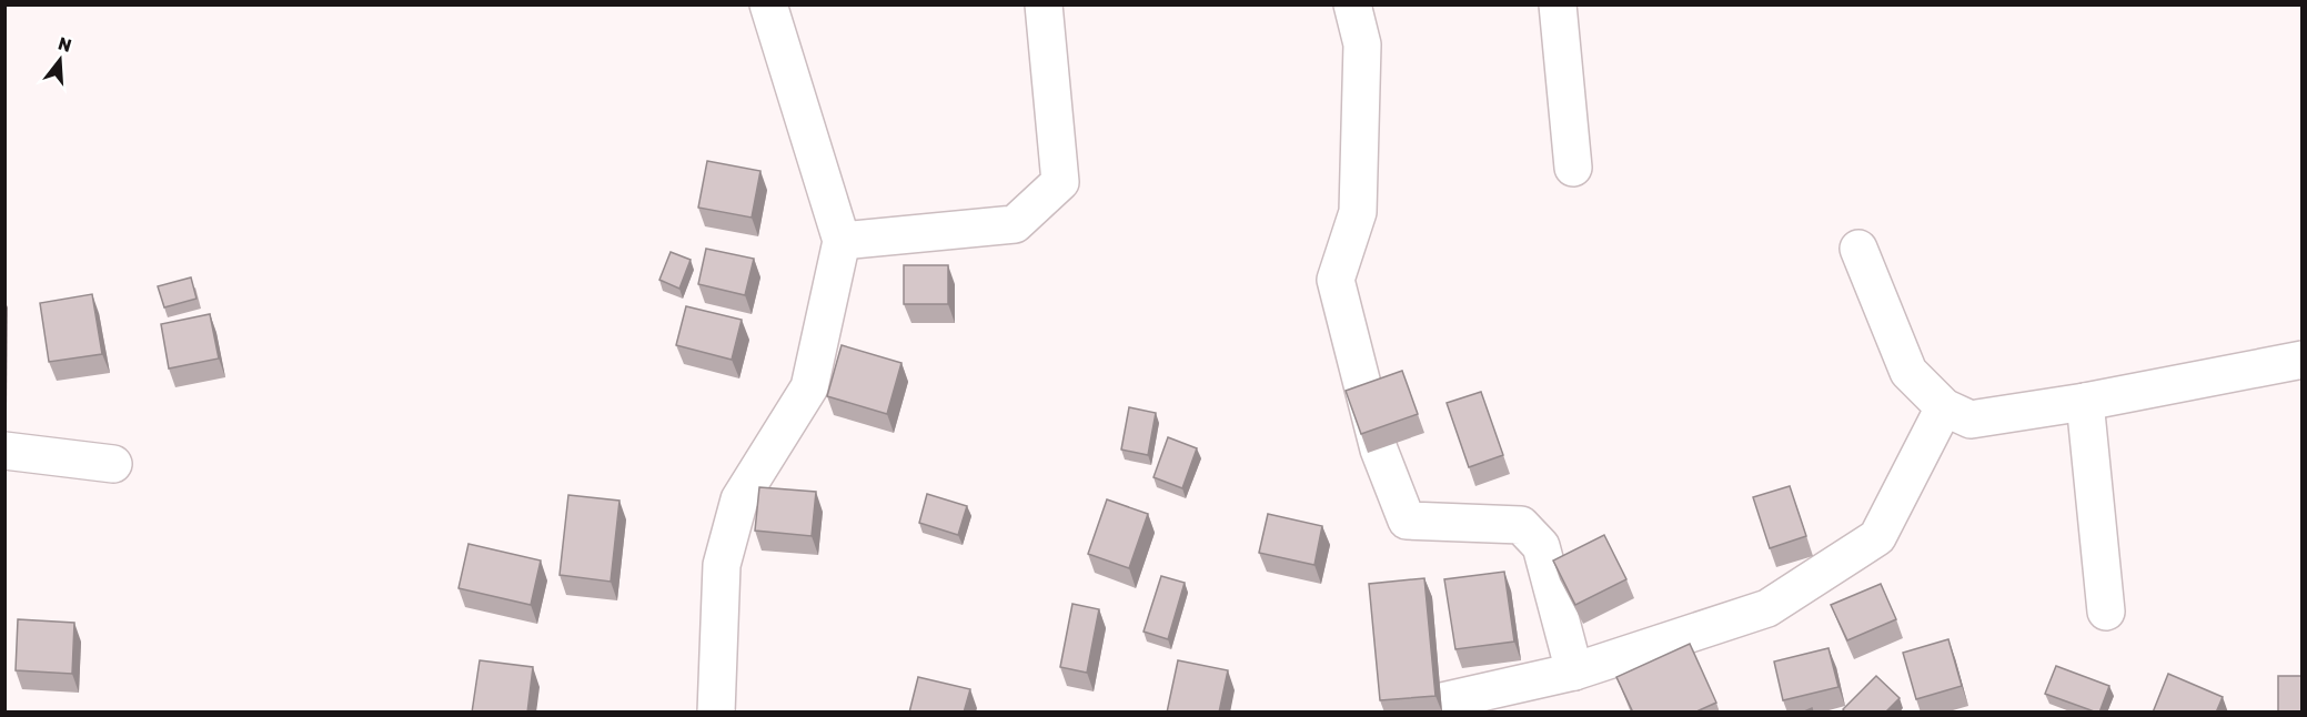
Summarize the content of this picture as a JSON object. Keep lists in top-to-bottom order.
{
  "north": "top"
}
